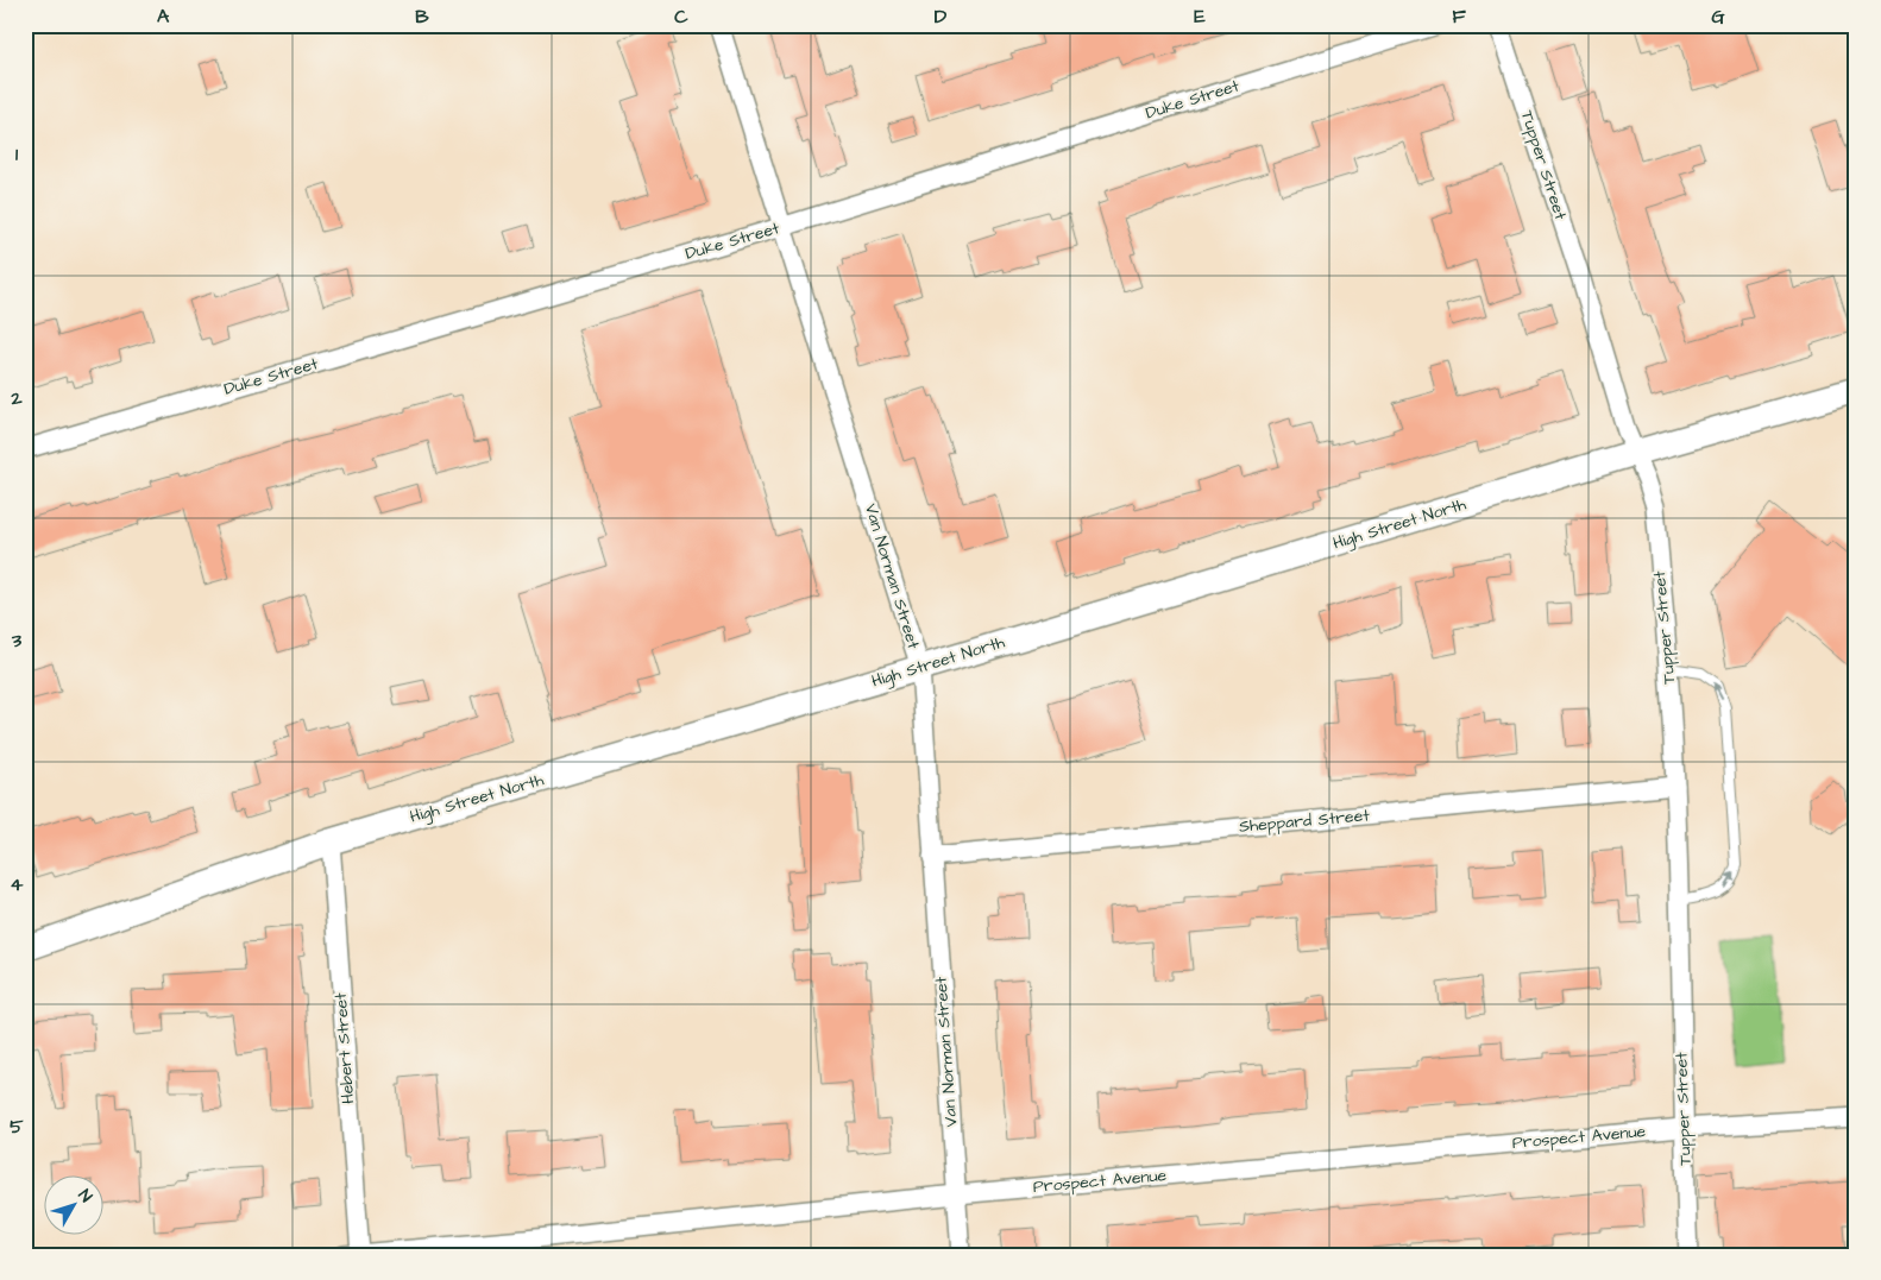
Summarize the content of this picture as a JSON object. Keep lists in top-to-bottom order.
{
  "streets": {
    "main road": ["High Street North"],
    "street": [
      "Duke Street",
      "Tupper Street",
      "Van Norman Street",
      "Sheppard Street",
      "Hebert Street",
      "Prospect Avenue"
    ]
  },
  "crossings": [
    ["Duke Street", "Van Norman Street"],
    ["Tupper Street", "High Street North"],
    ["Tupper Street", "Sheppard Street"],
    ["Tupper Street", "Prospect Avenue"],
    ["High Street North", "Van Norman Street"],
    ["High Street North", "Hebert Street"],
    ["Van Norman Street", "Sheppard Street"],
    ["Van Norman Street", "Prospect Avenue"],
    ["Hebert Street", "Prospect Avenue"]
  ],
  "north": "top right",
  "grid": {
    "columns": [
      "A",
      "B",
      "C",
      "D",
      "E",
      "F",
      "G"
    ],
    "rows": [
      "1",
      "2",
      "3",
      "4",
      "5"
    ]
  }
}
